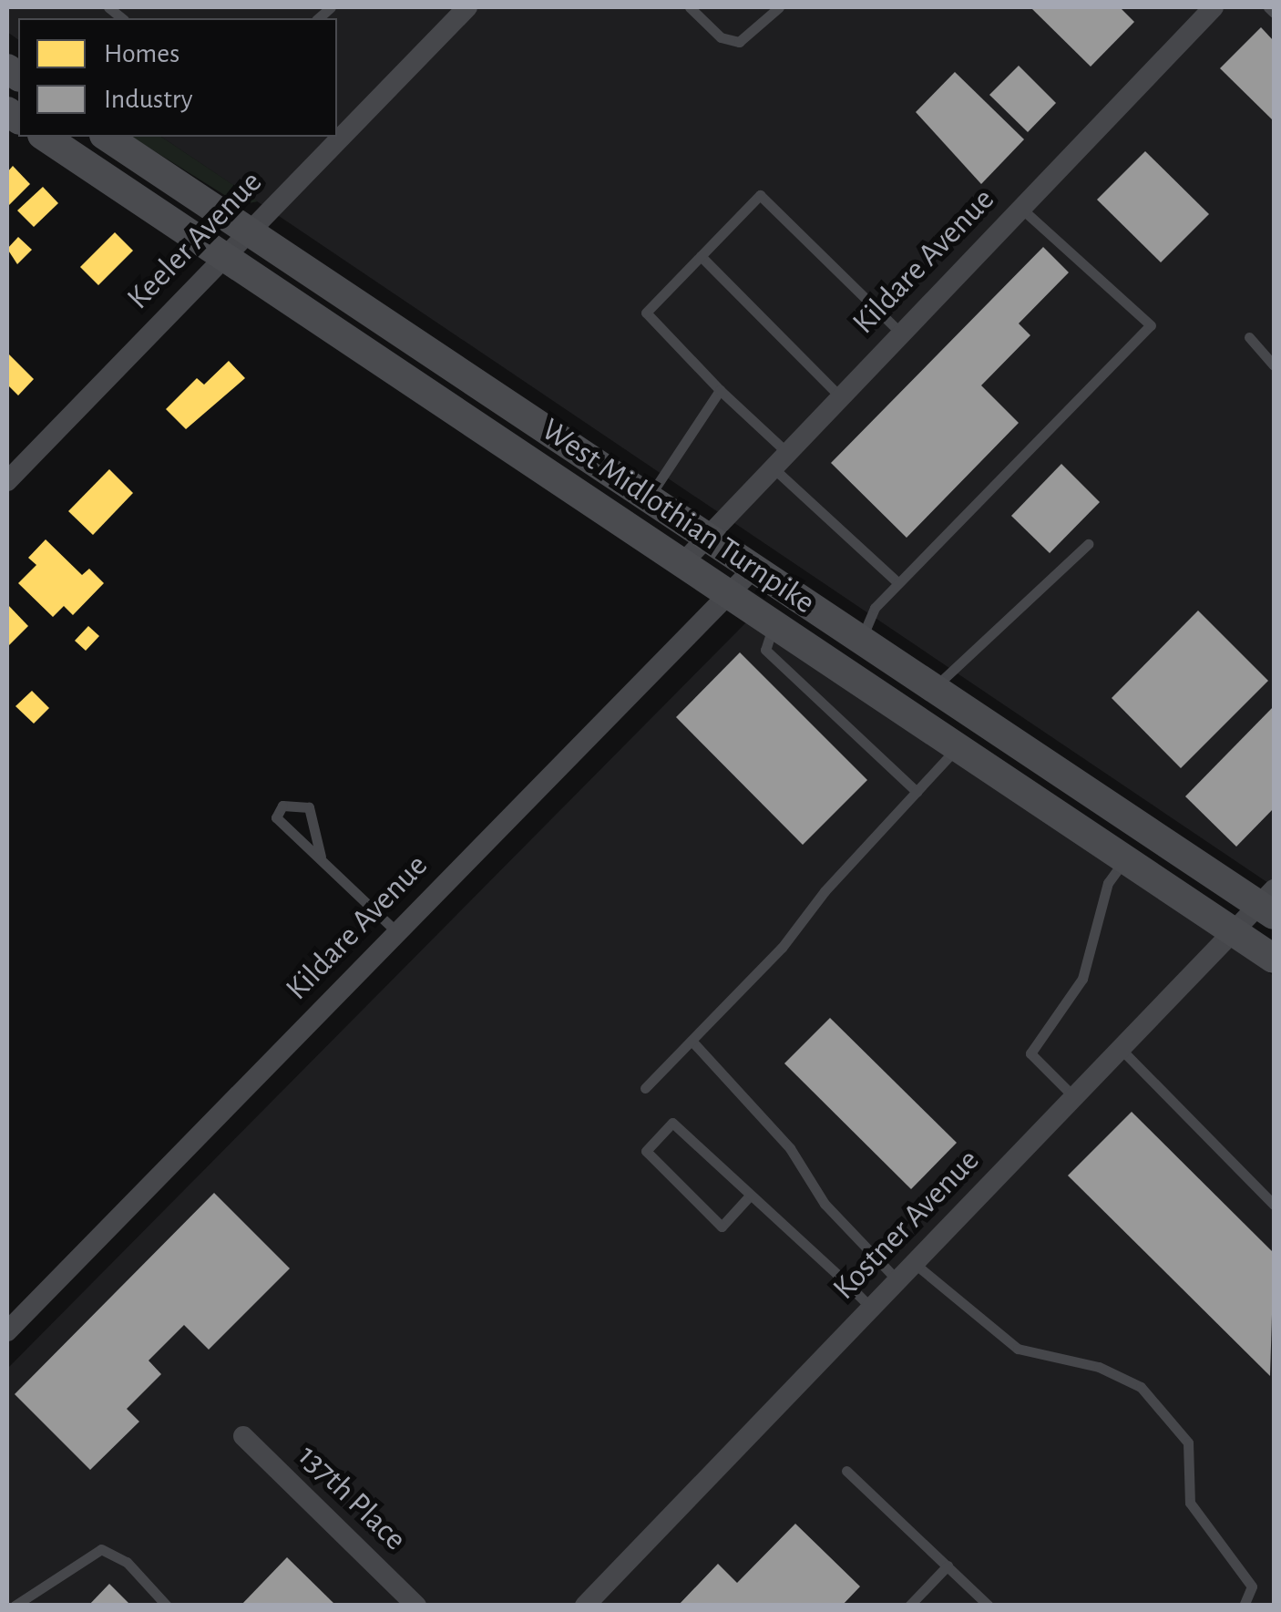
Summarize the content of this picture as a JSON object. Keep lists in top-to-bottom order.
{
  "streets": {
    "main road": ["West Midlothian Turnpike"],
    "street": [
      "Keeler Avenue",
      "Kildare Avenue",
      "Kostner Avenue",
      "137th Place"
    ]
  },
  "crossings": [
    ["Keeler Avenue", "West Midlothian Turnpike"],
    ["Kildare Avenue", "West Midlothian Turnpike"],
    ["West Midlothian Turnpike", "Kostner Avenue"]
  ],
  "legend": ["Homes", "Industry"]
}
